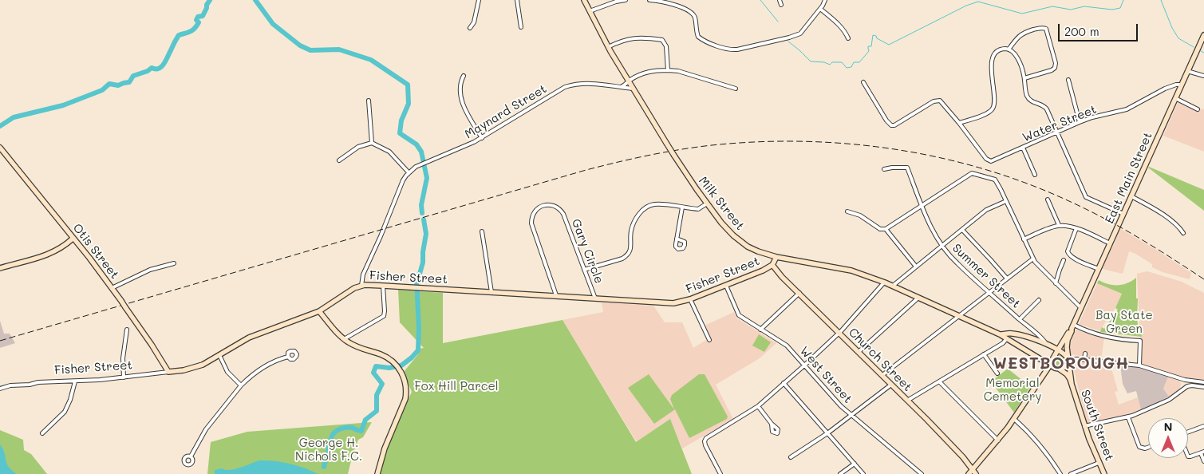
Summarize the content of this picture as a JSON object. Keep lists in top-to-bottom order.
{
  "streets": {
    "main road": [
      "East Main Street",
      "Milk Street",
      "Otis Street",
      "Fisher Street",
      "Church Street",
      "South Street"
    ],
    "street": [
      "Maynard Street",
      "Water Street",
      "Gary Circle",
      "Summer Street",
      "West Street"
    ]
  },
  "crossings": [
    ["Maynard Street", "Milk Street"],
    ["Maynard Street", "Fisher Street"],
    ["Water Street", "East Main Street"],
    ["East Main Street", "Milk Street"],
    ["East Main Street", "Church Street"],
    ["East Main Street", "South Street"],
    ["Milk Street", "Fisher Street"],
    ["Milk Street", "South Street"],
    ["Otis Street", "Fisher Street"],
    ["Gary Circle", "Fisher Street"],
    ["Fisher Street", "Church Street"],
    ["Fisher Street", "West Street"]
  ],
  "districts": ["WESTBOROUGH"],
  "parks": [
    "Bay State Green",
    "Memorial Cemetery",
    "Fox Hill Parcel",
    "George H. Nichols F.C."
  ],
  "scale_bar": "200 m",
  "north": "top"
}
